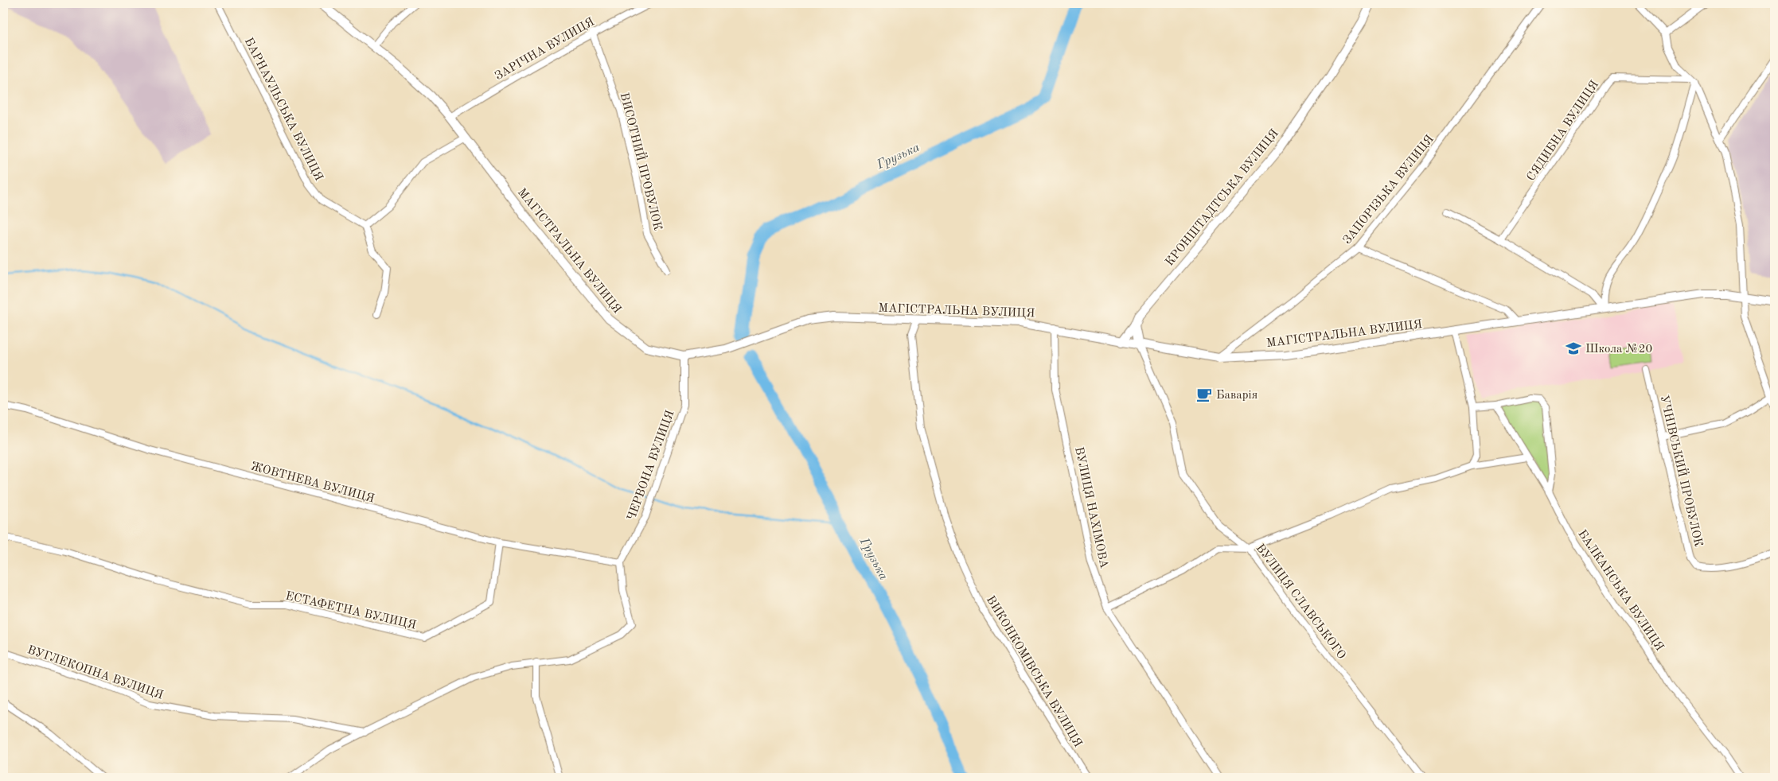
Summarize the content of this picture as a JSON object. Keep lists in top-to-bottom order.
{
  "streets": {
    "main road": ["КРОНШТАДТСЬКА ВУЛИЦЯ", "МАГІСТРАЛЬНА ВУЛИЦЯ"],
    "street": [
      "ЗАРІЧНА ВУЛИЦЯ",
      "БАРНАУЛЬСЬКА ВУЛИЦЯ",
      "СЯДИБНА ВУЛИЦЯ",
      "ВИСОТНИЙ ПРОВУЛОК",
      "ЗАПОРІЗЬКА ВУЛИЦЯ",
      "ЧЕРВОНА ВУЛИЦЯ",
      "УЧНІВСЬКИЙ ПРОВУЛОК",
      "ЖОВТНЕВА ВУЛИЦЯ",
      "ВУЛИЦЯ НАХІМОВА",
      "БАЛКАНСЬКА ВУЛИЦЯ",
      "ВУЛИЦЯ СЛАВСЬКОГО",
      "ЕСТАФЕТНА ВУЛИЦЯ",
      "ВИКОНКОМІВСЬКА ВУЛИЦЯ",
      "ВУГЛЕКОПНА ВУЛИЦЯ"
    ]
  },
  "crossings": [
    ["ЗАРІЧНА ВУЛИЦЯ", "ВИСОТНИЙ ПРОВУЛОК"],
    ["ЗАРІЧНА ВУЛИЦЯ", "МАГІСТРАЛЬНА ВУЛИЦЯ"],
    ["ЗАПОРІЗЬКА ВУЛИЦЯ", "МАГІСТРАЛЬНА ВУЛИЦЯ"],
    ["КРОНШТАДТСЬКА ВУЛИЦЯ", "МАГІСТРАЛЬНА ВУЛИЦЯ"],
    ["МАГІСТРАЛЬНА ВУЛИЦЯ", "ЧЕРВОНА ВУЛИЦЯ"],
    ["МАГІСТРАЛЬНА ВУЛИЦЯ", "ВУЛИЦЯ НАХІМОВА"],
    ["МАГІСТРАЛЬНА ВУЛИЦЯ", "ВУЛИЦЯ СЛАВСЬКОГО"],
    ["МАГІСТРАЛЬНА ВУЛИЦЯ", "ВИКОНКОМІВСЬКА ВУЛИЦЯ"],
    ["ЧЕРВОНА ВУЛИЦЯ", "ЖОВТНЕВА ВУЛИЦЯ"],
    ["ЖОВТНЕВА ВУЛИЦЯ", "ЕСТАФЕТНА ВУЛИЦЯ"]
  ],
  "water": ["Грузька"],
  "places": {
    "school or university": ["Школа №20"],
    "cafe": ["Баварія"]
  }
}
